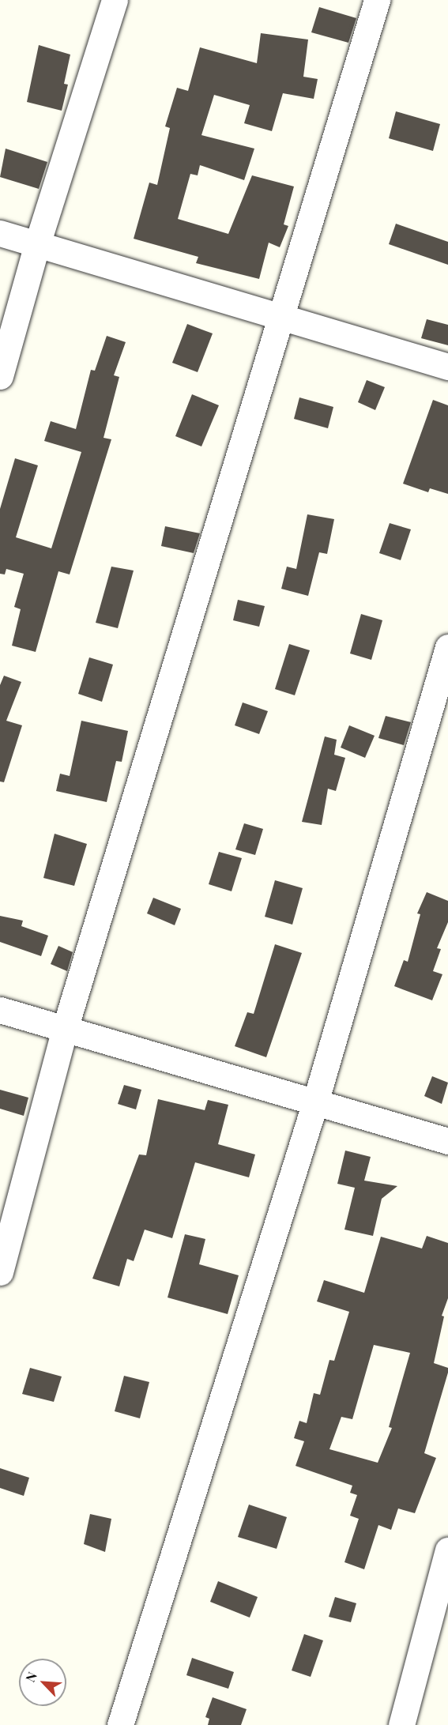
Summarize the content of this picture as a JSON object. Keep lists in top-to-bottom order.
{
  "north": "top left"
}
